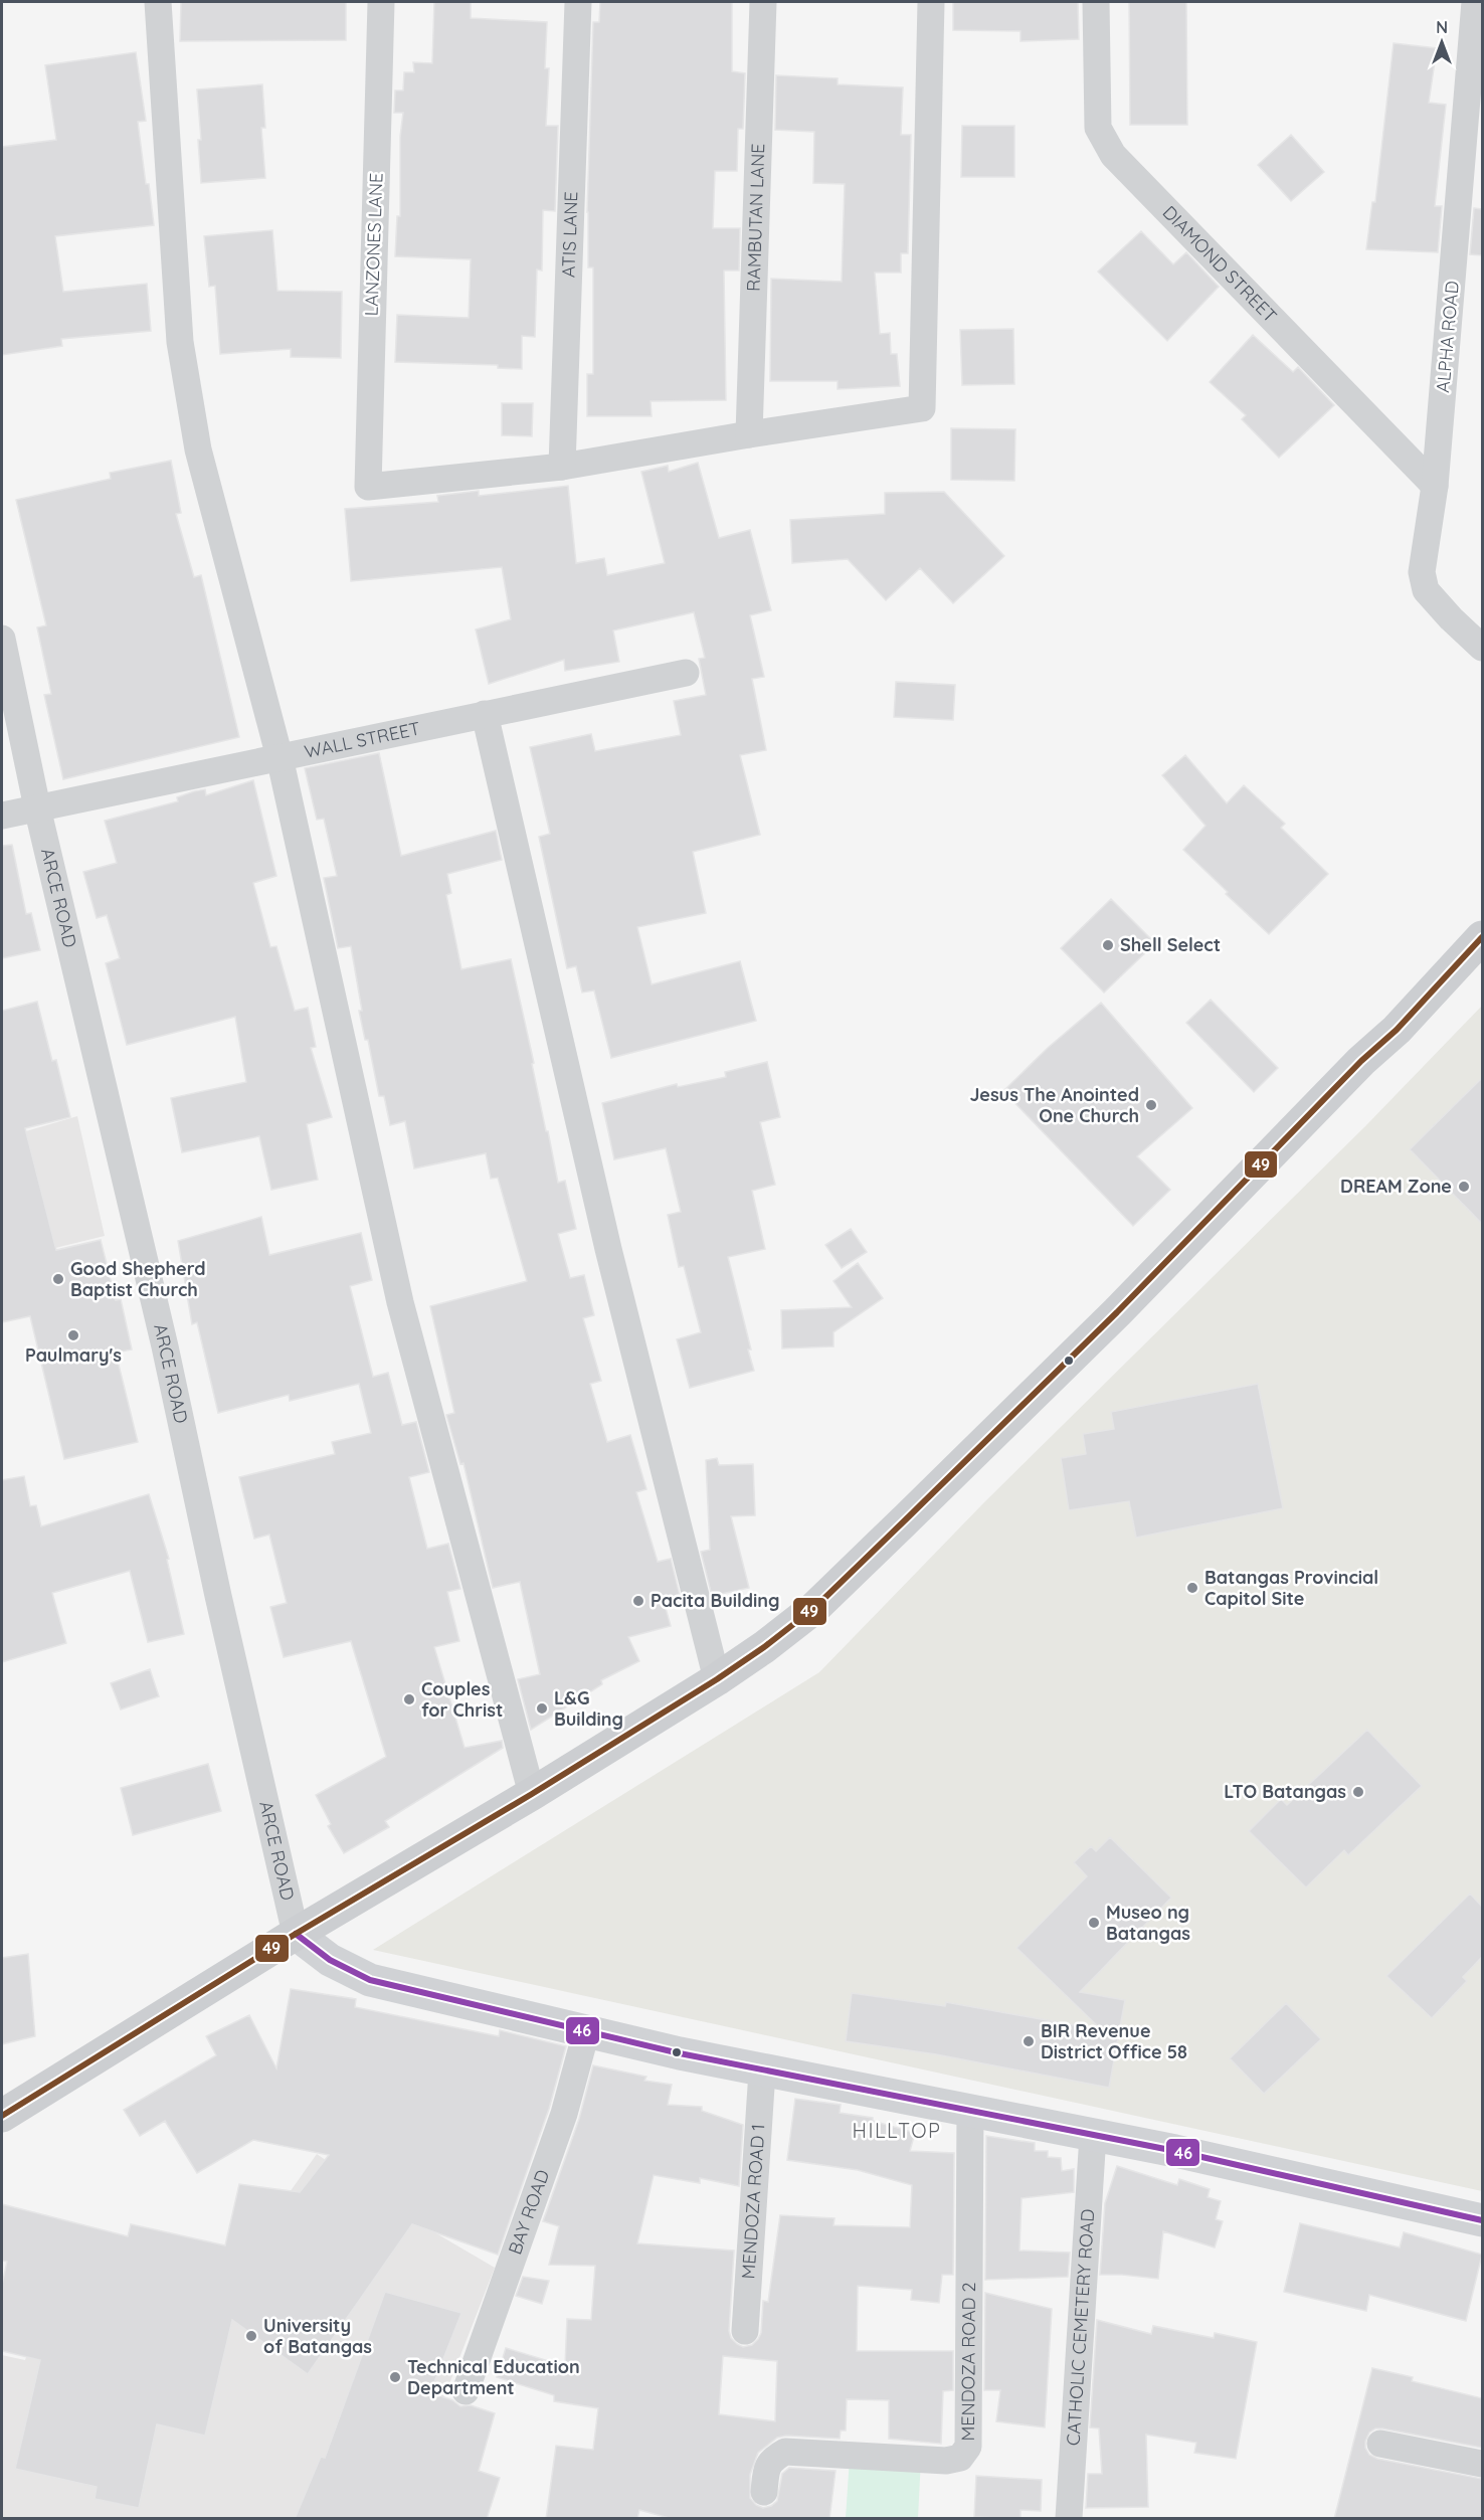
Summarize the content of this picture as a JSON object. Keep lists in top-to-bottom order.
{
  "streets": {
    "street": [
      "RAMBUTAN LANE",
      "ATIS LANE",
      "LANZONES LANE",
      "DIAMOND STREET",
      "ALPHA ROAD",
      "WALL STREET",
      "ARCE ROAD",
      "MENDOZA ROAD 1",
      "BAY ROAD",
      "CATHOLIC CEMETERY ROAD",
      "MENDOZA ROAD 2"
    ]
  },
  "crossings": [
    ["ATIS LANE", "LANZONES LANE"],
    ["DIAMOND STREET", "ALPHA ROAD"],
    ["WALL STREET", "ARCE ROAD"]
  ],
  "districts": ["HILLTOP"],
  "places": [
    "Shell Select",
    "Jesus The Anointed One Church",
    "DREAM Zone",
    "Good Shepherd Baptist Church",
    "Paulmary's",
    "Batangas Provincial Capitol Site",
    "Pacita Building",
    "Couples for Christ",
    "L&G Building",
    "LTO Batangas",
    "Museo ng Batangas",
    "BIR Revenue District Office 58",
    "University of Batangas",
    "Technical Education Department"
  ],
  "lines": ["transit line 49", "transit line 46"],
  "north": "top"
}
